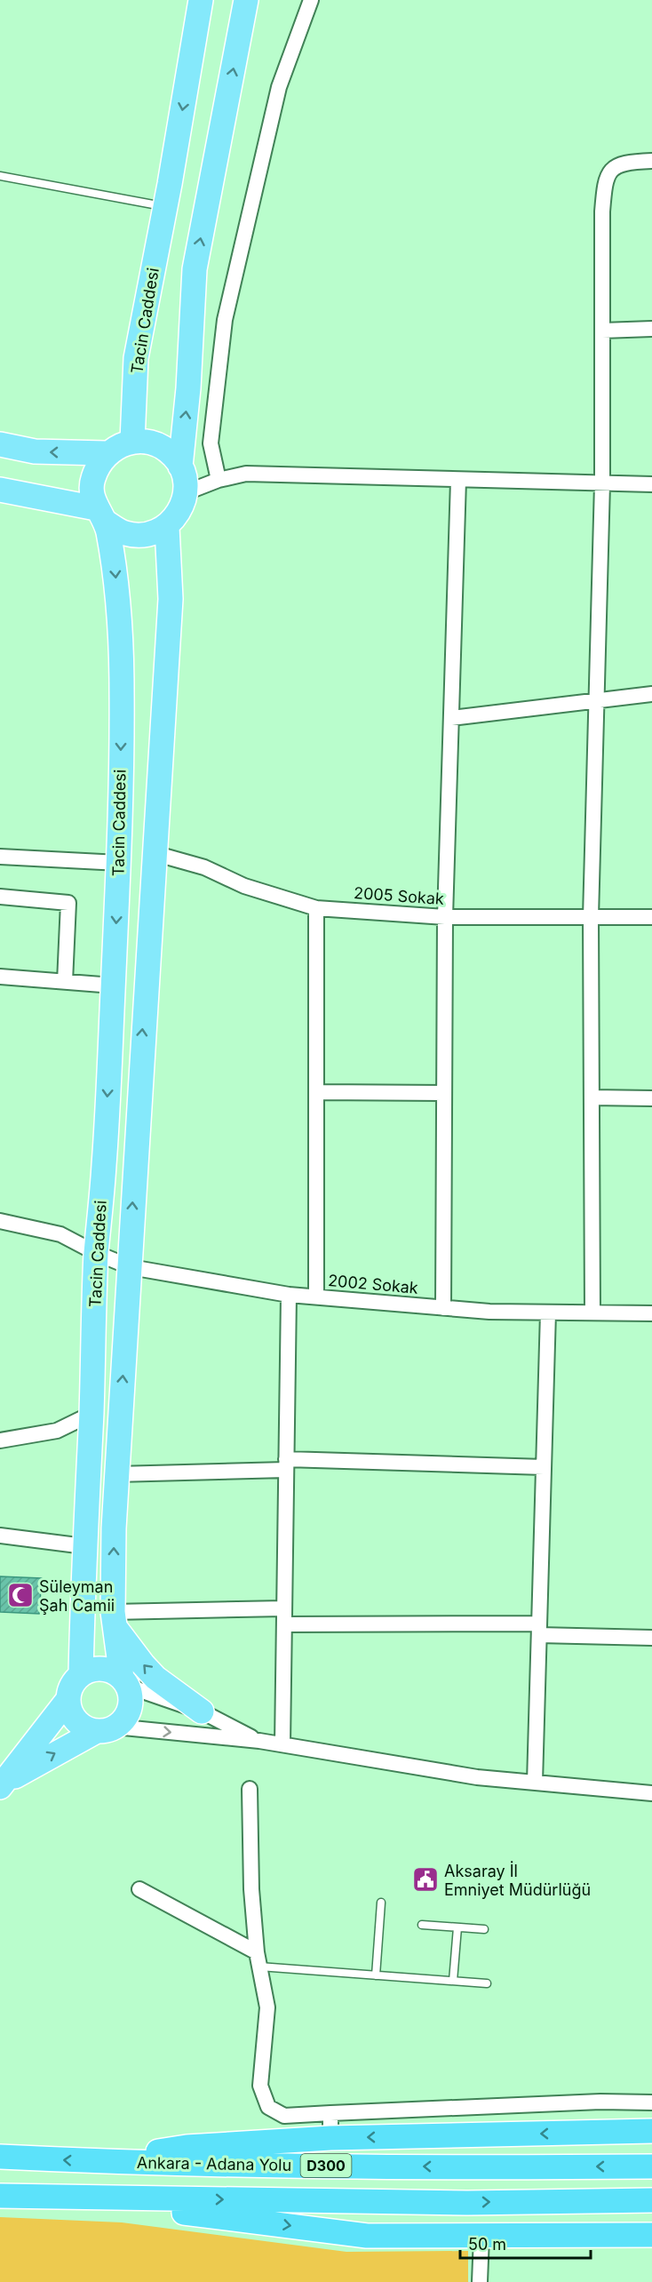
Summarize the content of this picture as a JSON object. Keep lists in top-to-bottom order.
{
  "streets": {
    "highway": ["Ankara - Adana Yolu", "D300"],
    "main road": ["Tacin Caddesi"],
    "street": ["2005 Sokak", "2002 Sokak"]
  },
  "crossings": [
    ["Tacin Caddesi", "2005 Sokak"],
    ["Tacin Caddesi", "2002 Sokak"]
  ],
  "places": {
    "mosque": ["Süleyman Şah Camii"],
    "public building": ["Aksaray İl Emniyet Müdürlüğü"]
  },
  "scale_bar": "50 m"
}
